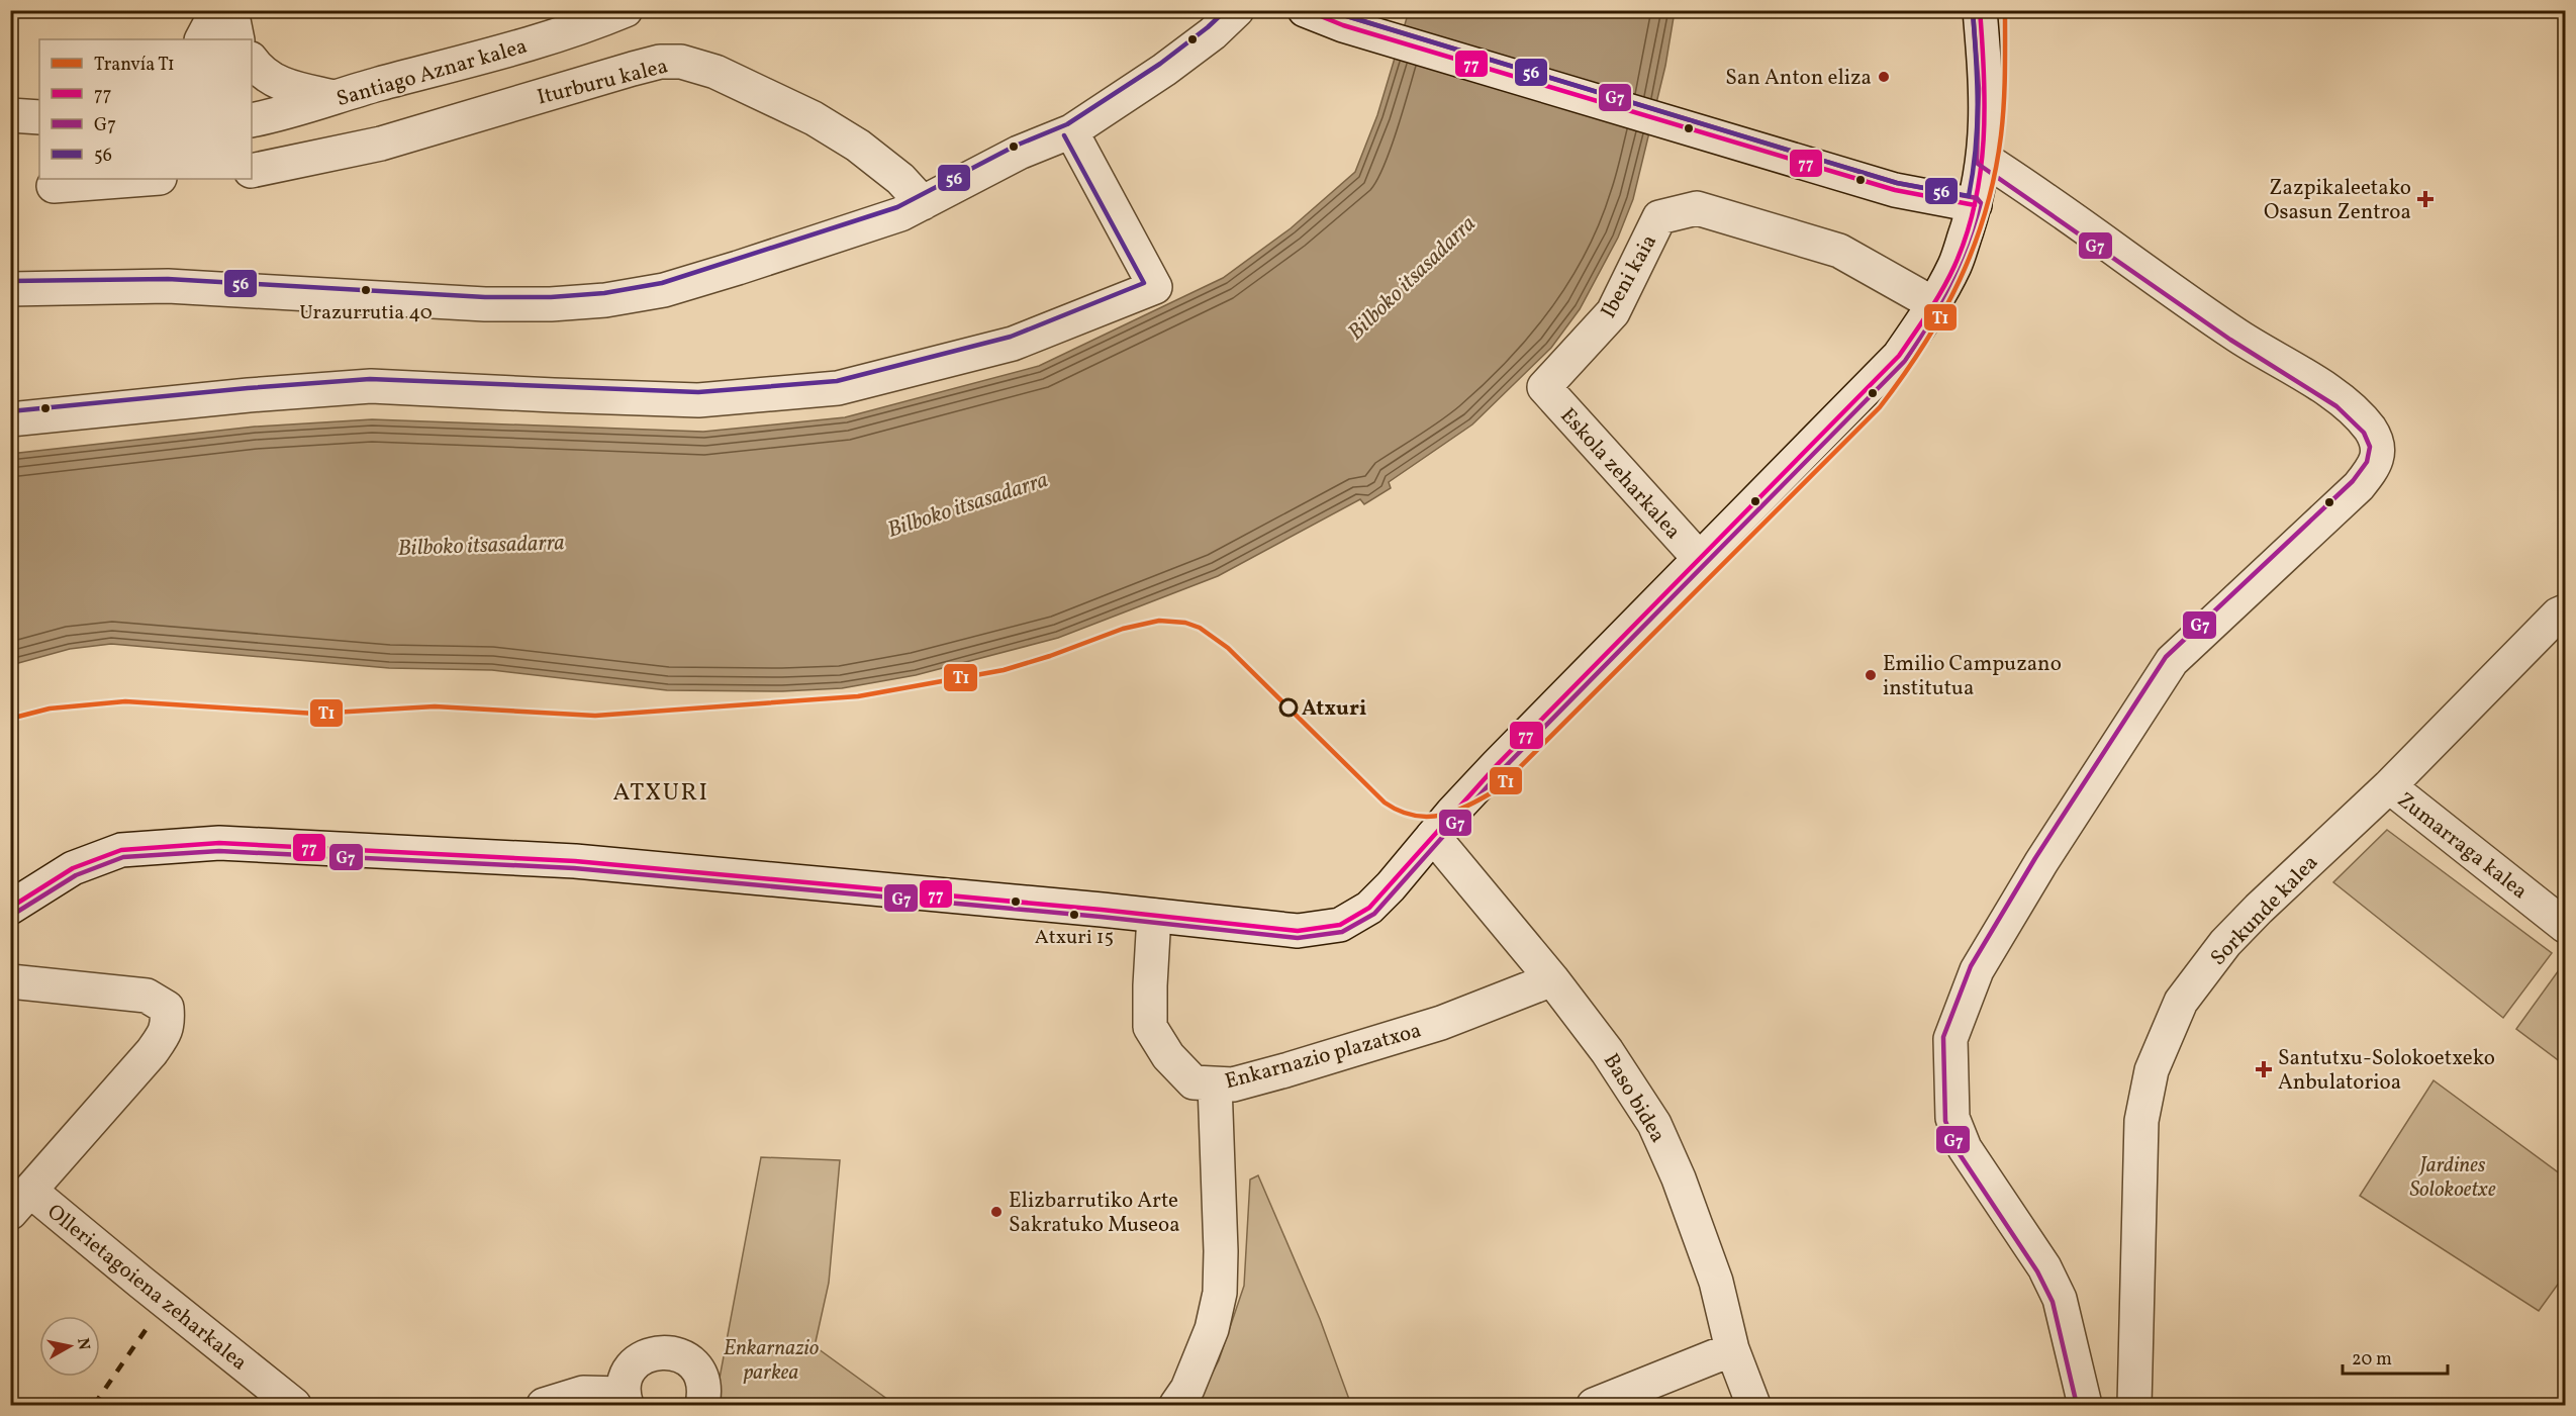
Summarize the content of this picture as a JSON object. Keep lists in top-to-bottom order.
{
  "streets": {
    "street": [
      "Santiago Aznar kalea",
      "Iturburu kalea",
      "Ibeni kaia",
      "Eskola zeharkalea",
      "Zumarraga kalea",
      "Sorkunde kalea",
      "Enkarnazio plazatxoa",
      "Baso bidea",
      "Ollerietagoiena zeharkalea"
    ]
  },
  "crossings": [
    ["Ibeni kaia", "Eskola zeharkalea"],
    ["Zumarraga kalea", "Sorkunde kalea"],
    ["Enkarnazio plazatxoa", "Baso bidea"]
  ],
  "districts": ["ATXURI"],
  "water": ["Bilboko itsasadarra"],
  "parks": ["Jardines Solokoetxe", "Enkarnazio parkea"],
  "places": {
    "other": [
      "San Anton eliza",
      "Urazurrutia 40",
      "Emilio Campuzano institutua",
      "Atxuri",
      "Atxuri 15",
      "Elizbarrutiko Arte Sakratuko Museoa"
    ],
    "health": ["Zazpikaleetako Osasun Zentroa", "Santutxu-Solokoetxeko Anbulatorioa"]
  },
  "lines": [
    "tram line T1",
    "transit line 77",
    "transit line G7",
    "transit line 56"
  ],
  "legend": [
    "Tranvía T1",
    "77",
    "G7",
    "56"
  ],
  "scale_bar": "20 m",
  "north": "right"
}
